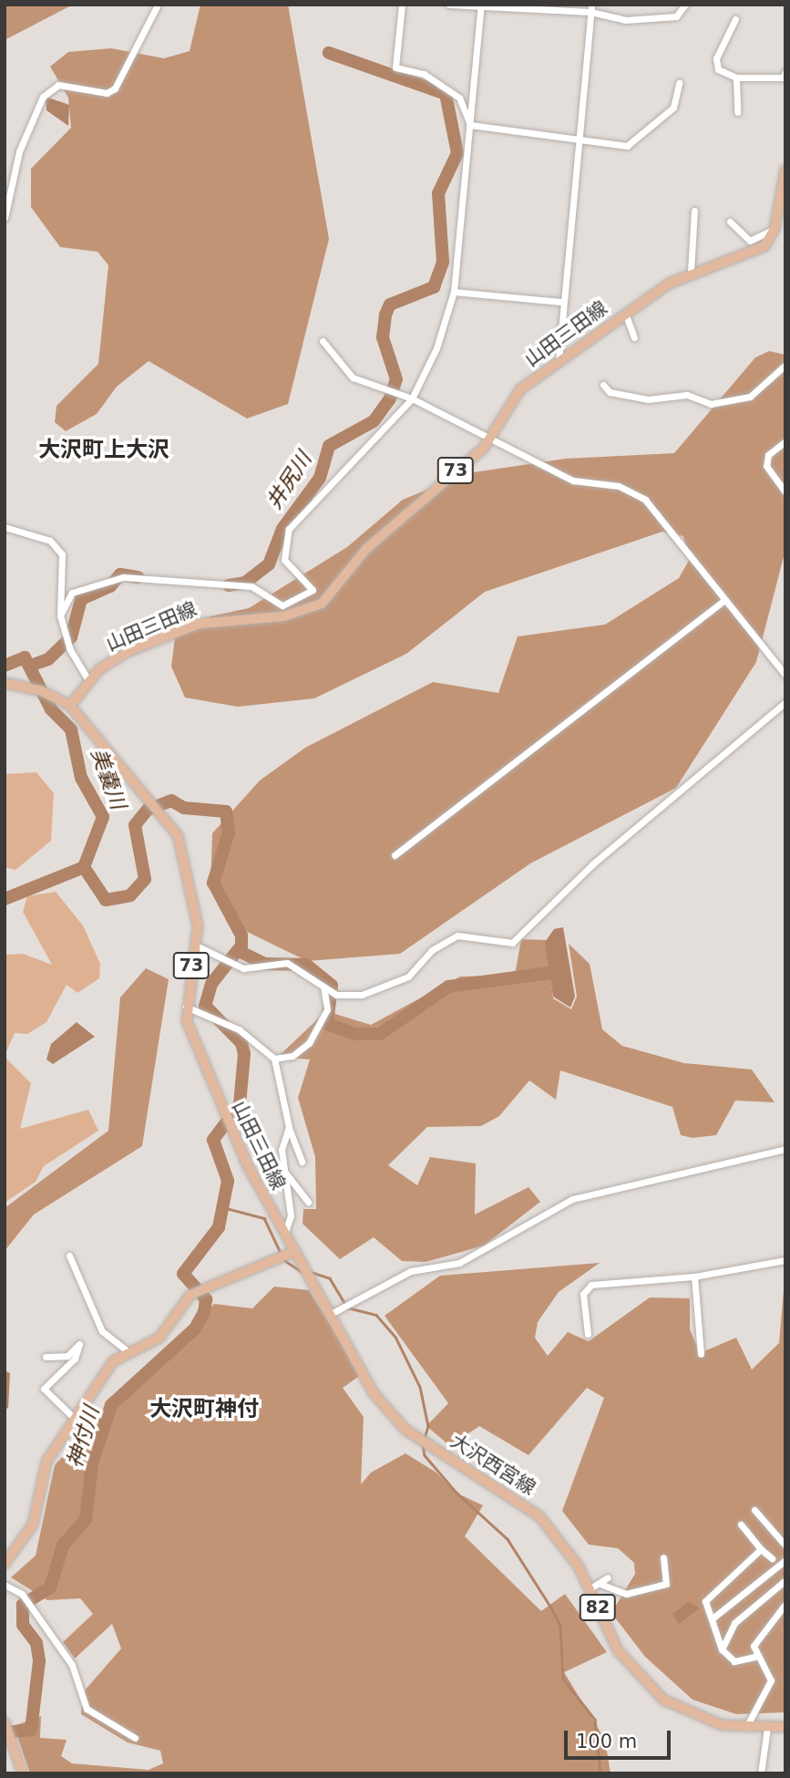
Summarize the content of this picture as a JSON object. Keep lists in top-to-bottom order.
{
  "streets": {
    "main road": [
      "山田三田線",
      "73",
      "大沢西宮線",
      "82"
    ]
  },
  "crossings": [
    ["山田三田線", "73"],
    ["山田三田線", "大沢西宮線"]
  ],
  "districts": ["大沢町上大沢", "大沢町神付"],
  "water": ["井尻川", "美嚢川", "神付川"],
  "scale_bar": "100 m"
}
